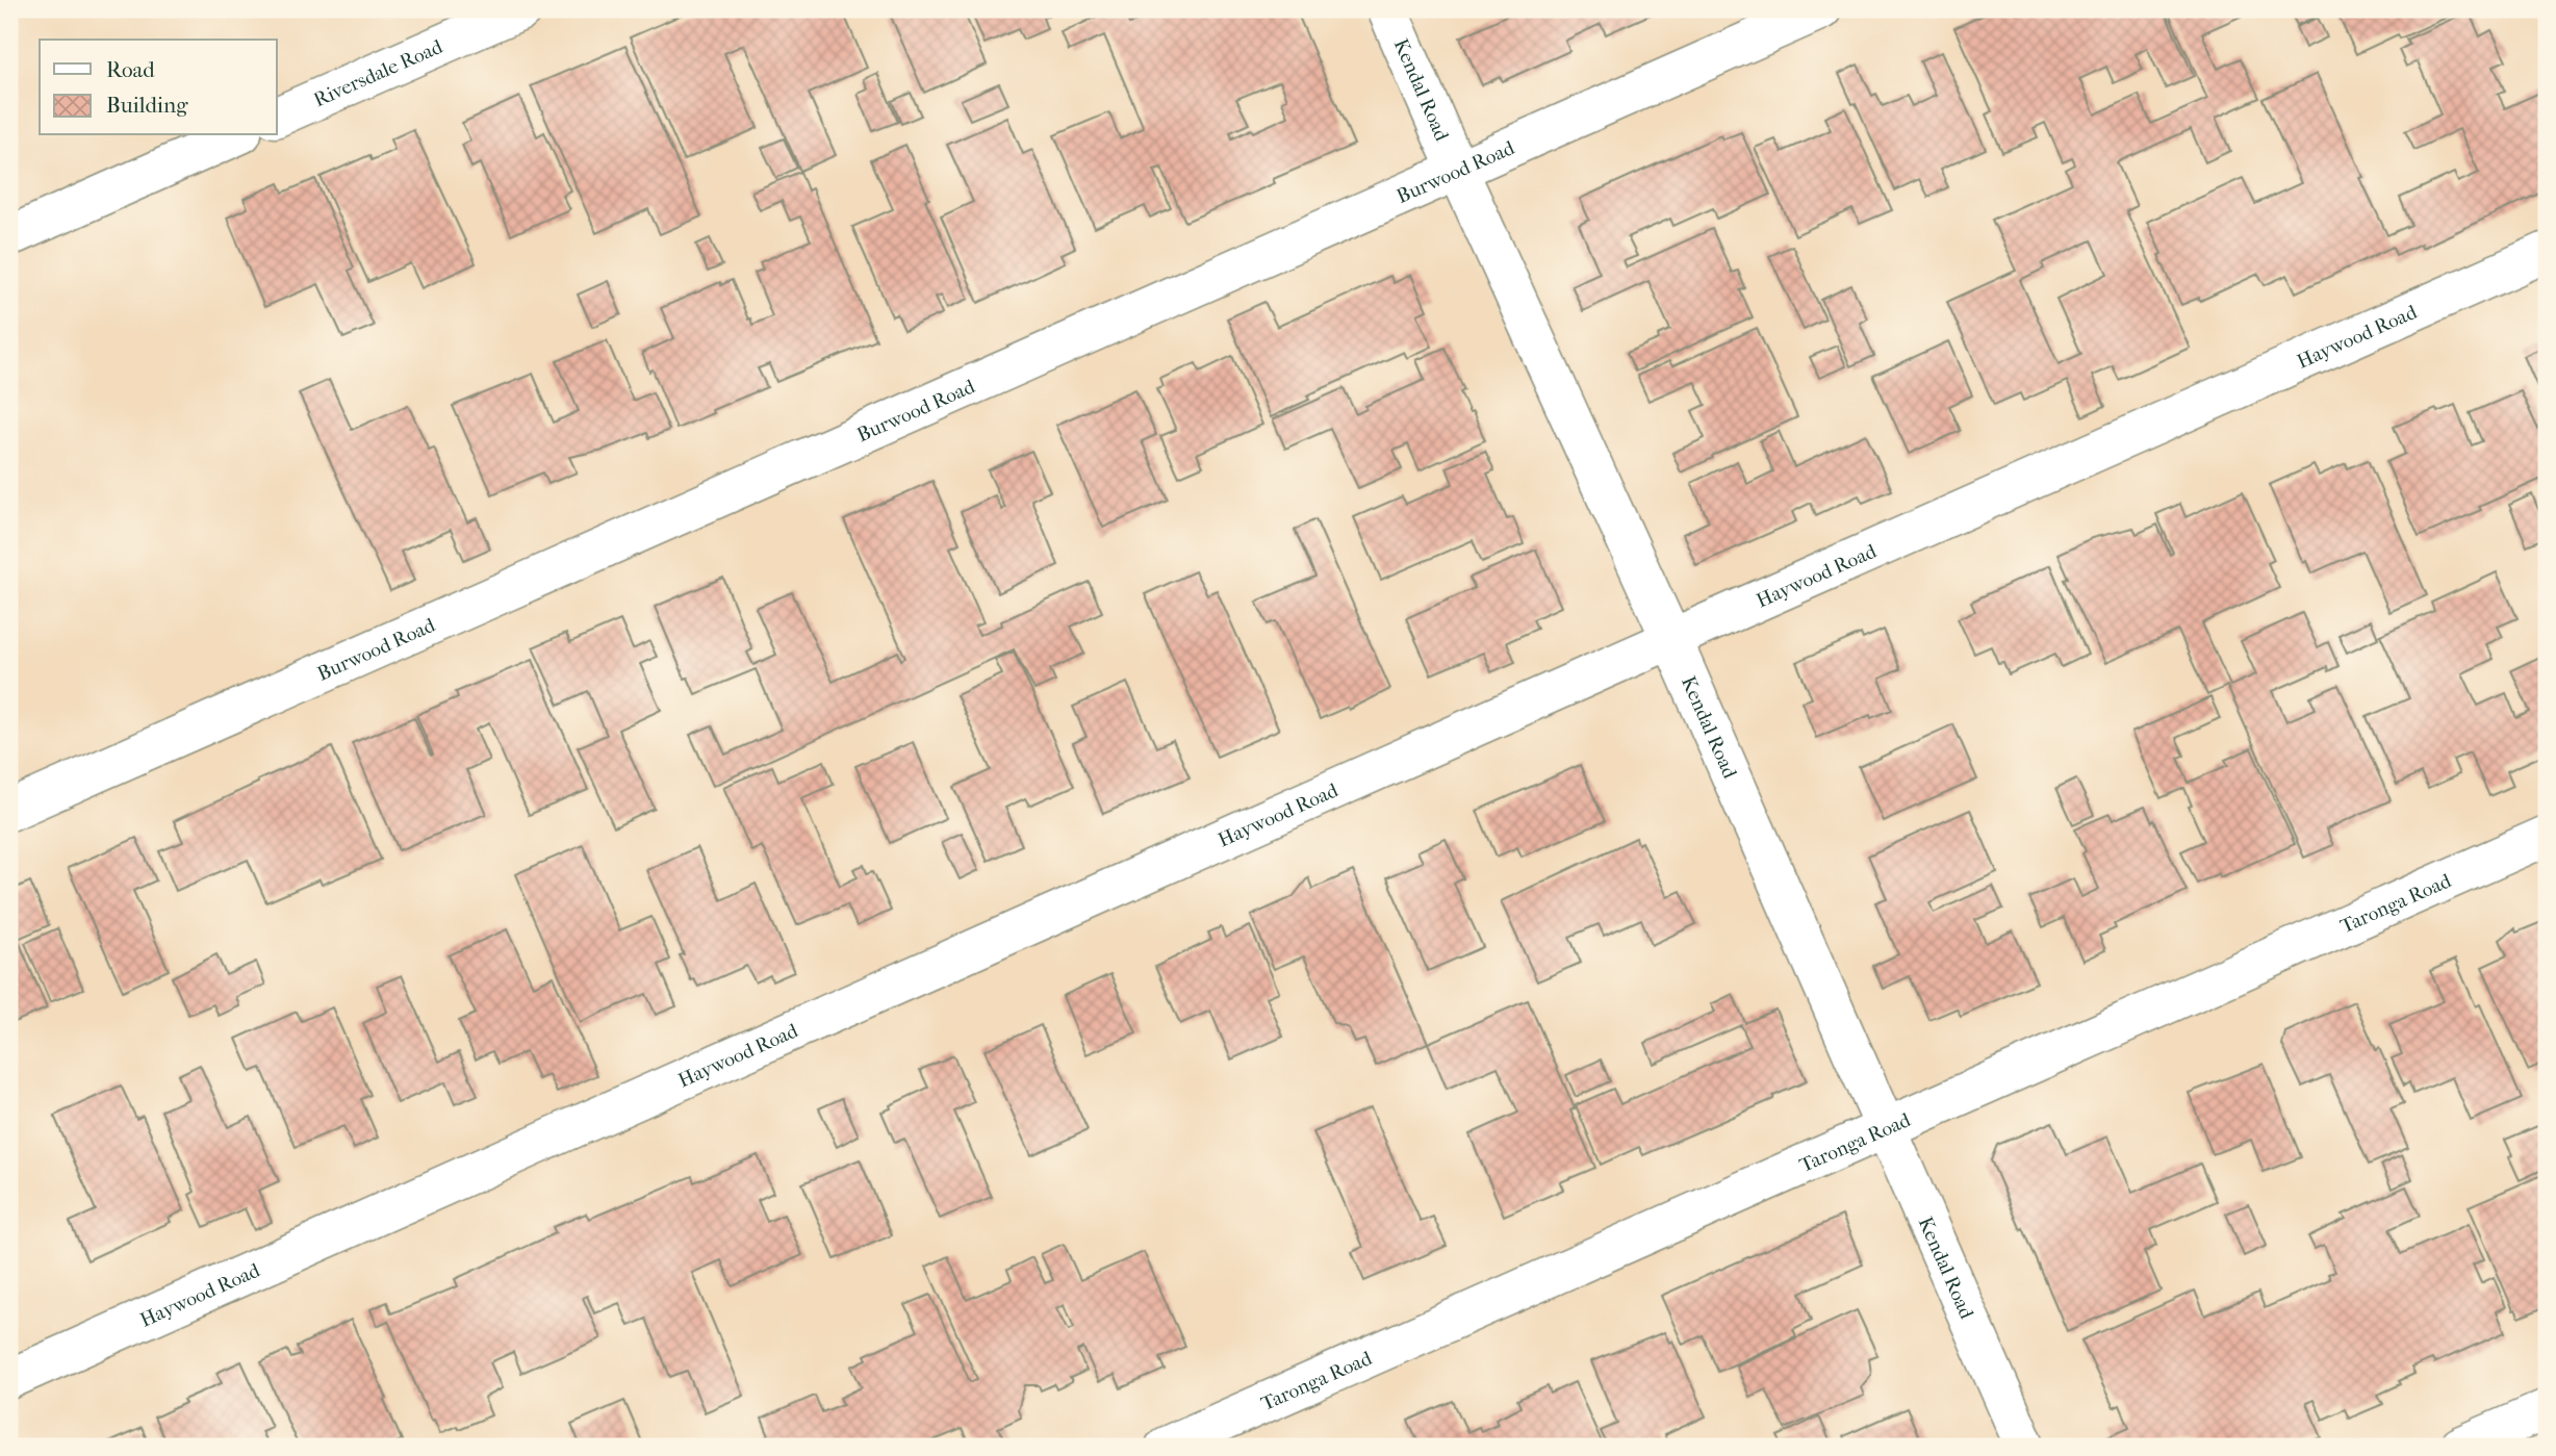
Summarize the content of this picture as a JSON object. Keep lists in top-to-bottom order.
{
  "streets": {
    "street": [
      "Riversdale Road",
      "Kendal Road",
      "Burwood Road",
      "Haywood Road",
      "Taronga Road"
    ]
  },
  "crossings": [
    ["Kendal Road", "Burwood Road"],
    ["Kendal Road", "Haywood Road"],
    ["Kendal Road", "Taronga Road"]
  ],
  "legend": ["Road", "Building"]
}
